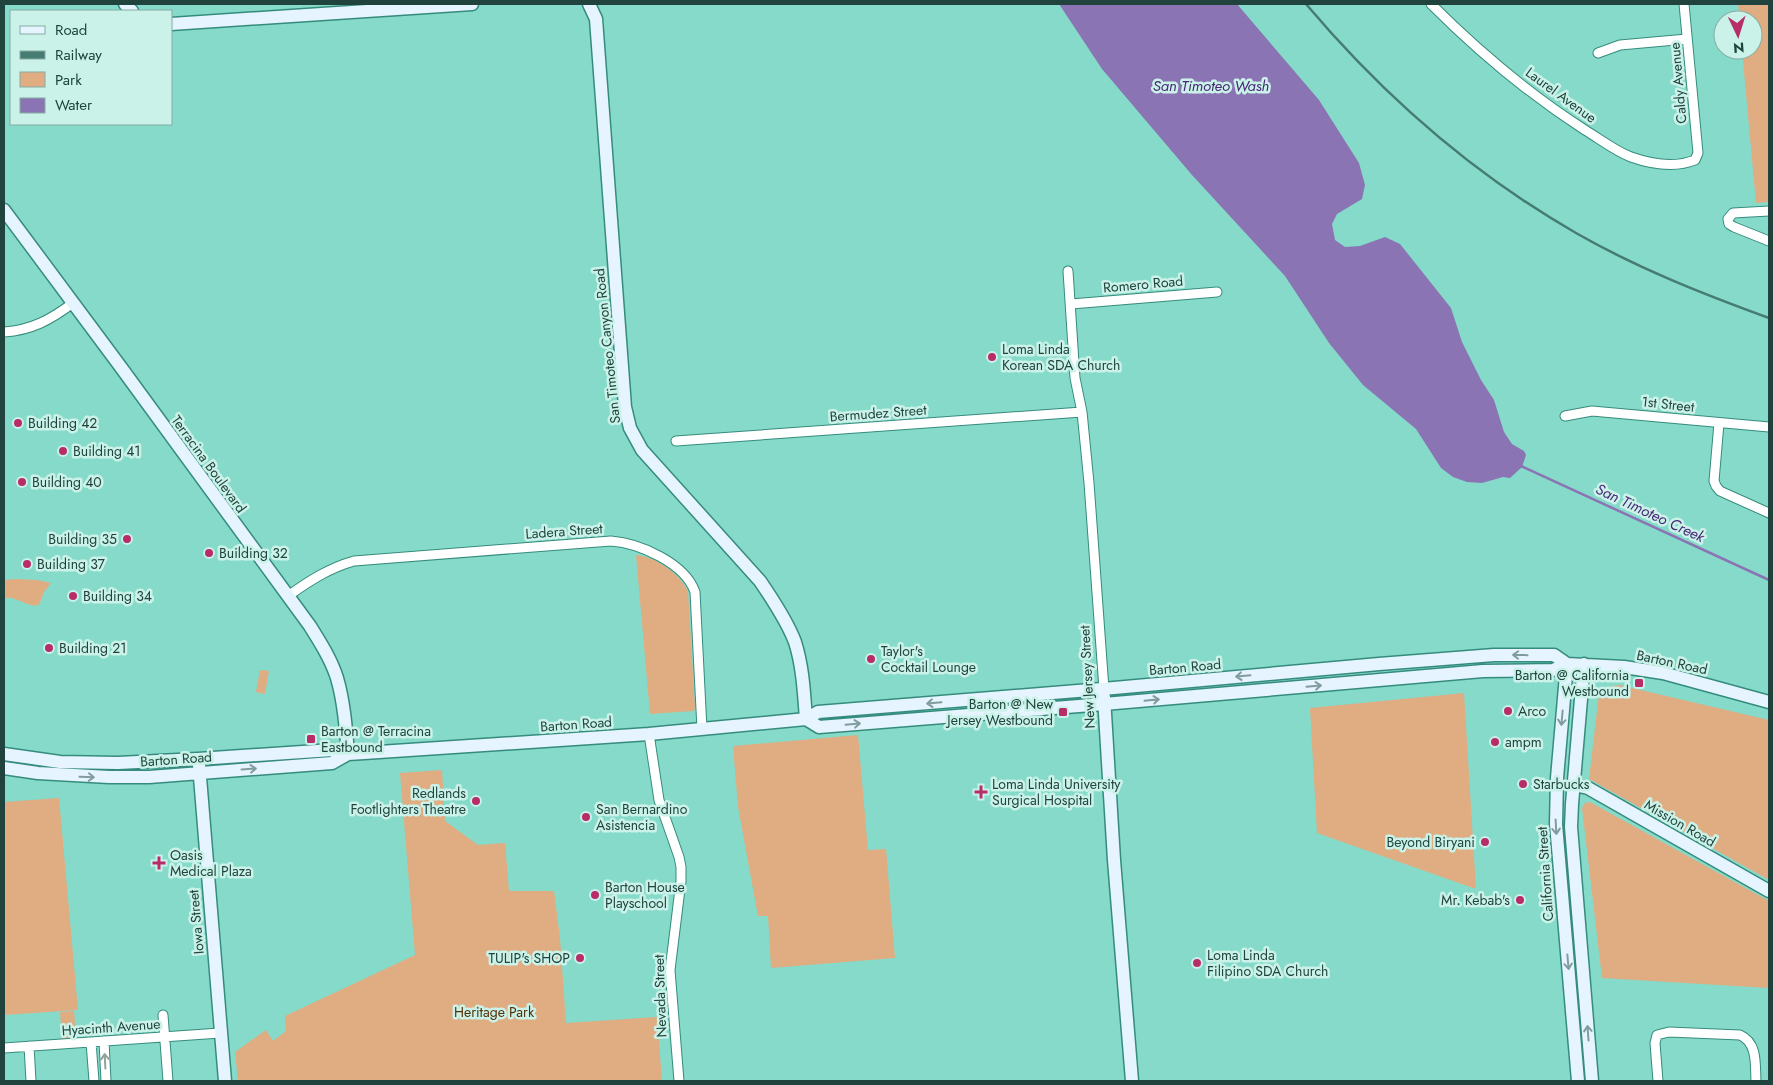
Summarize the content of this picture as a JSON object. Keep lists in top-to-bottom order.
{
  "streets": {
    "main road": [
      "San Timoteo Canyon Road",
      "Terracina Boulevard",
      "Barton Road",
      "New Jersey Street",
      "Mission Road",
      "California Street",
      "Iowa Street"
    ],
    "street": [
      "Caldy Avenue",
      "Laurel Avenue",
      "Romero Road",
      "1st Street",
      "Bermudez Street",
      "Ladera Street",
      "Nevada Street",
      "Hyacinth Avenue"
    ]
  },
  "crossings": [
    ["Caldy Avenue", "Laurel Avenue"],
    ["Romero Road", "New Jersey Street"],
    ["San Timoteo Canyon Road", "Barton Road"],
    ["Bermudez Street", "New Jersey Street"],
    ["Terracina Boulevard", "Ladera Street"],
    ["Terracina Boulevard", "Barton Road"],
    ["Ladera Street", "Barton Road"],
    ["Barton Road", "New Jersey Street"],
    ["Barton Road", "California Street"],
    ["Barton Road", "Iowa Street"],
    ["Barton Road", "Nevada Street"],
    ["Iowa Street", "Hyacinth Avenue"]
  ],
  "water": ["San Timoteo Wash", "San Timoteo Creek"],
  "parks": ["Heritage Park"],
  "places": {
    "other": [
      "Loma Linda Korean SDA Church",
      "Building 42",
      "Building 41",
      "Building 40",
      "Building 35",
      "Building 32",
      "Building 37",
      "Building 34",
      "Building 21",
      "Taylor's Cocktail Lounge",
      "Arco",
      "ampm",
      "Starbucks",
      "Redlands Footlighters Theatre",
      "San Bernardino Asistencia",
      "Beyond Biryani",
      "Barton House Playschool",
      "Mr. Kebab's",
      "TULIP's SHOP",
      "Loma Linda Filipino SDA Church"
    ],
    "transit": ["Barton @ California Westbound", "Barton @ New Jersey Westbound", "Barton @ Terracina Eastbound"],
    "health": ["Loma Linda University Surgical Hospital", "Oasis Medical Plaza"]
  },
  "legend": [
    "Road",
    "Railway",
    "Park",
    "Water"
  ],
  "north": "bottom"
}
